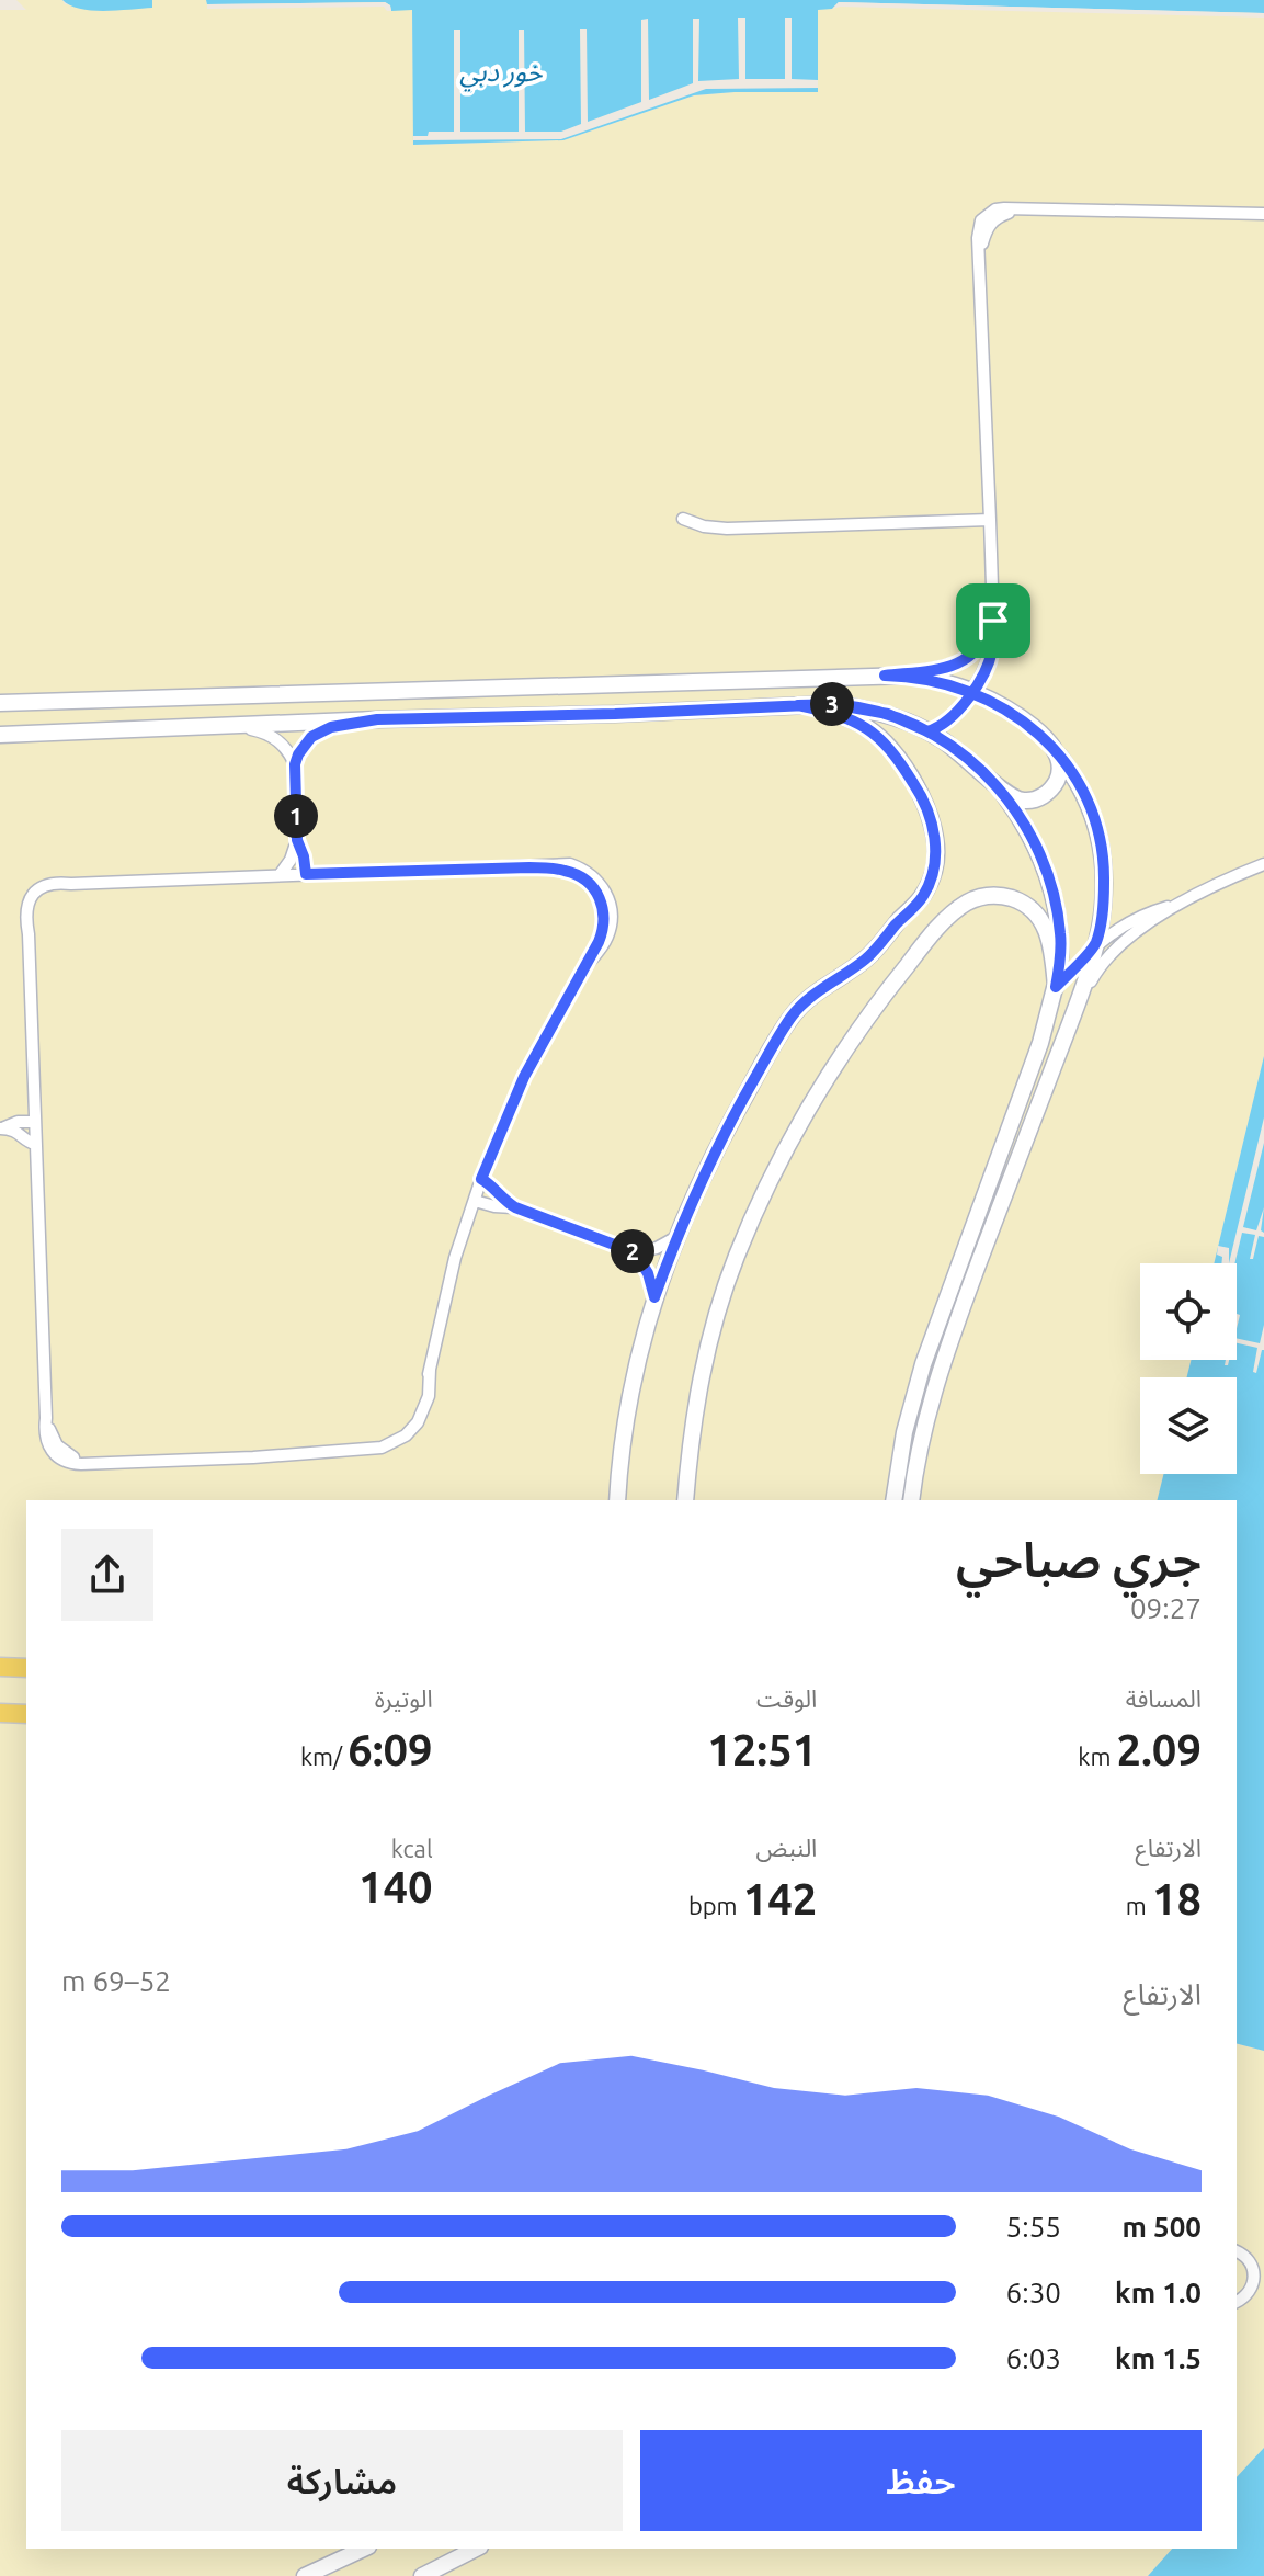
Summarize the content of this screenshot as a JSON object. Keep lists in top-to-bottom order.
{
  "water": ["خور دبي"],
  "page": {
    "pins": ["3", "1", "2"],
    "heading": ["جري صباحي", "09:27"],
    "stats": [
      ["المسافة", "2.09 km"],
      ["الوقت", "12:51"],
      ["الوتيرة", "6:09 /km"],
      ["الارتفاع", "18 m"],
      ["النبض", "142 bpm"],
      ["kcal", "140"]
    ],
    "chart": ["الارتفاع", "52–69 m"],
    "list": [
      {
        "name": "500 m",
        "note": "5:55"
      },
      {
        "name": "1.0 km",
        "note": "6:30"
      },
      {
        "name": "1.5 km",
        "note": "6:03"
      }
    ],
    "buttons": ["حفظ", "مشاركة"]
  }
}
